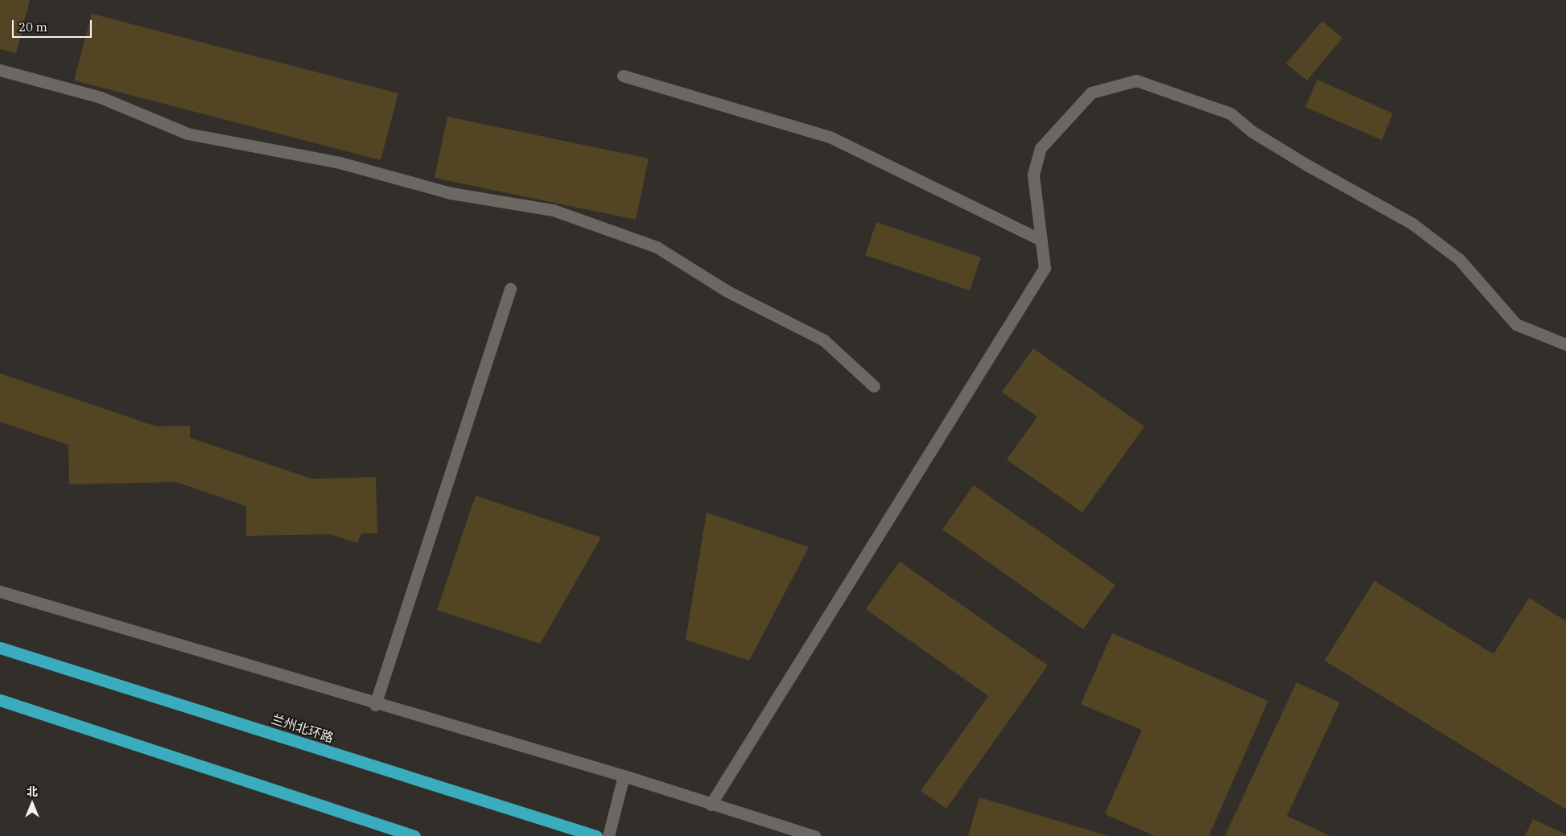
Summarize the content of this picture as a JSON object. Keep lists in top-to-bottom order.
{
  "streets": {
    "highway": ["兰州北环路"]
  },
  "scale_bar": "20 m",
  "north": "top"
}
